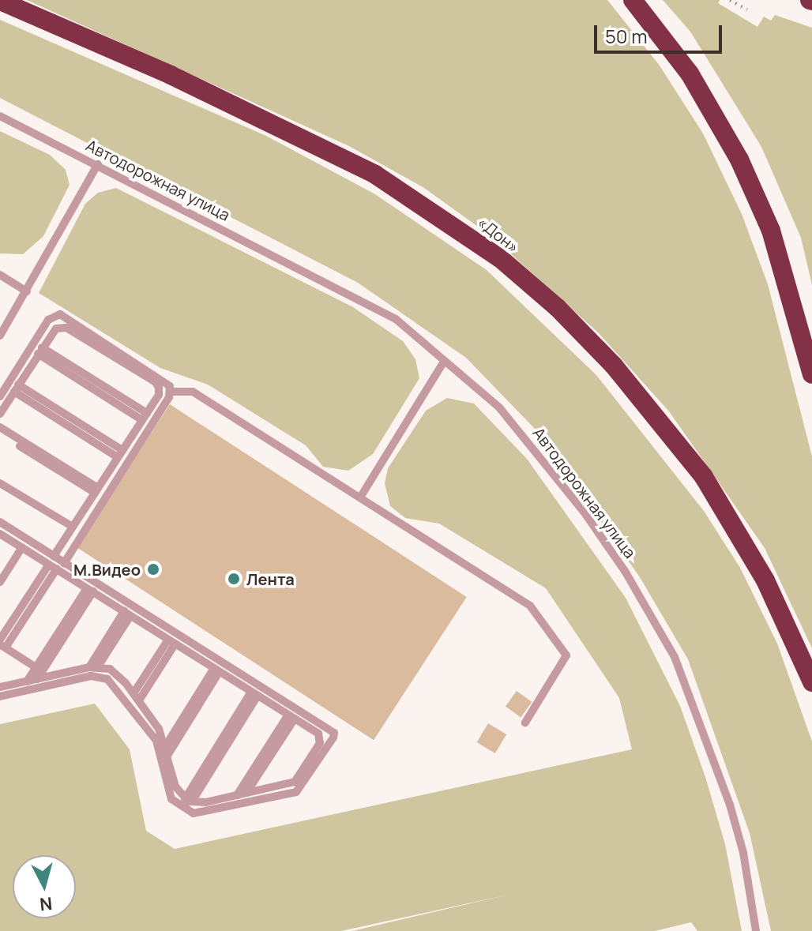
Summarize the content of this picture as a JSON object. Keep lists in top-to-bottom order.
{
  "streets": {
    "highway": ["«Дон»"],
    "lane": ["Автодорожная улица"]
  },
  "places": ["М.Видео", "Лента"],
  "scale_bar": "50 m",
  "north": "bottom"
}
